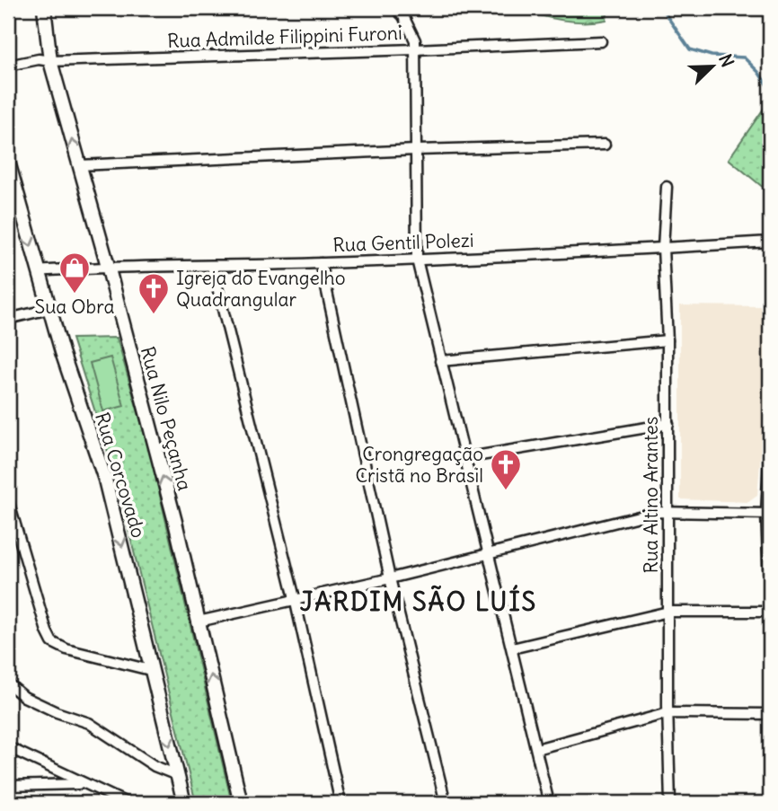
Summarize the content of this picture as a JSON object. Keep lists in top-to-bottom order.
{
  "streets": {
    "street": [
      "Rua Admilde Filippini Furoni",
      "Rua Gentil Polezi",
      "Rua Nilo Peçanha",
      "Rua Corcovado",
      "Rua Altino Arantes"
    ]
  },
  "crossings": [
    ["Rua Admilde Filippini Furoni", "Rua Nilo Peçanha"],
    ["Rua Gentil Polezi", "Rua Nilo Peçanha"],
    ["Rua Gentil Polezi", "Rua Corcovado"],
    ["Rua Gentil Polezi", "Rua Altino Arantes"]
  ],
  "one_way": ["Rua Corcovado"],
  "districts": ["JARDIM SÃO LUÍS"],
  "places": {
    "shop": ["Sua Obra"],
    "church": ["Igreja do Evangelho Quadrangular", "Crongregação Cristã no Brasil"]
  },
  "north": "top right"
}
